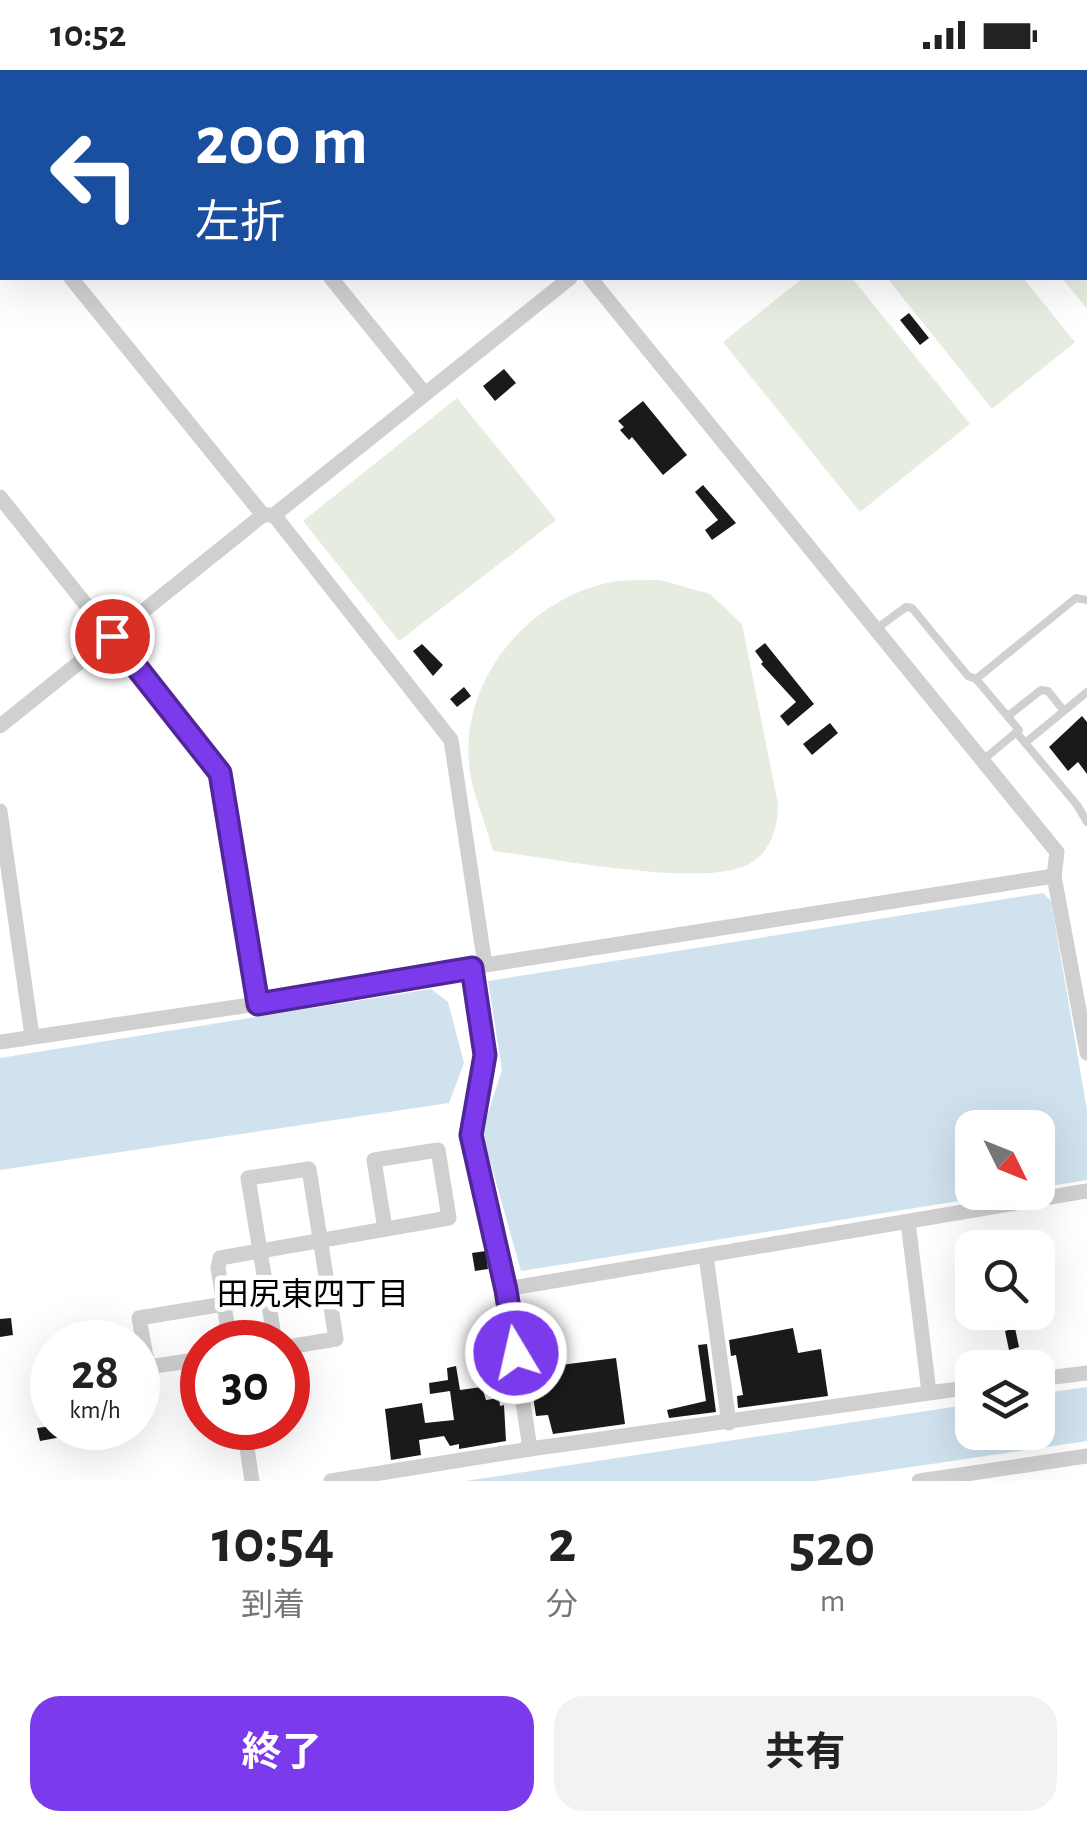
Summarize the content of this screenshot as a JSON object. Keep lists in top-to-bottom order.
{
  "districts": ["田尻東四丁目"],
  "north": "bottom right",
  "page": {
    "status": "10:52",
    "turn": ["200 m", "左折"],
    "speed": "28 km/h",
    "limit": "30",
    "eta": [
      "10:54",
      "到着",
      "2",
      "分",
      "520",
      "m"
    ],
    "buttons": ["終了", "共有"]
  }
}
